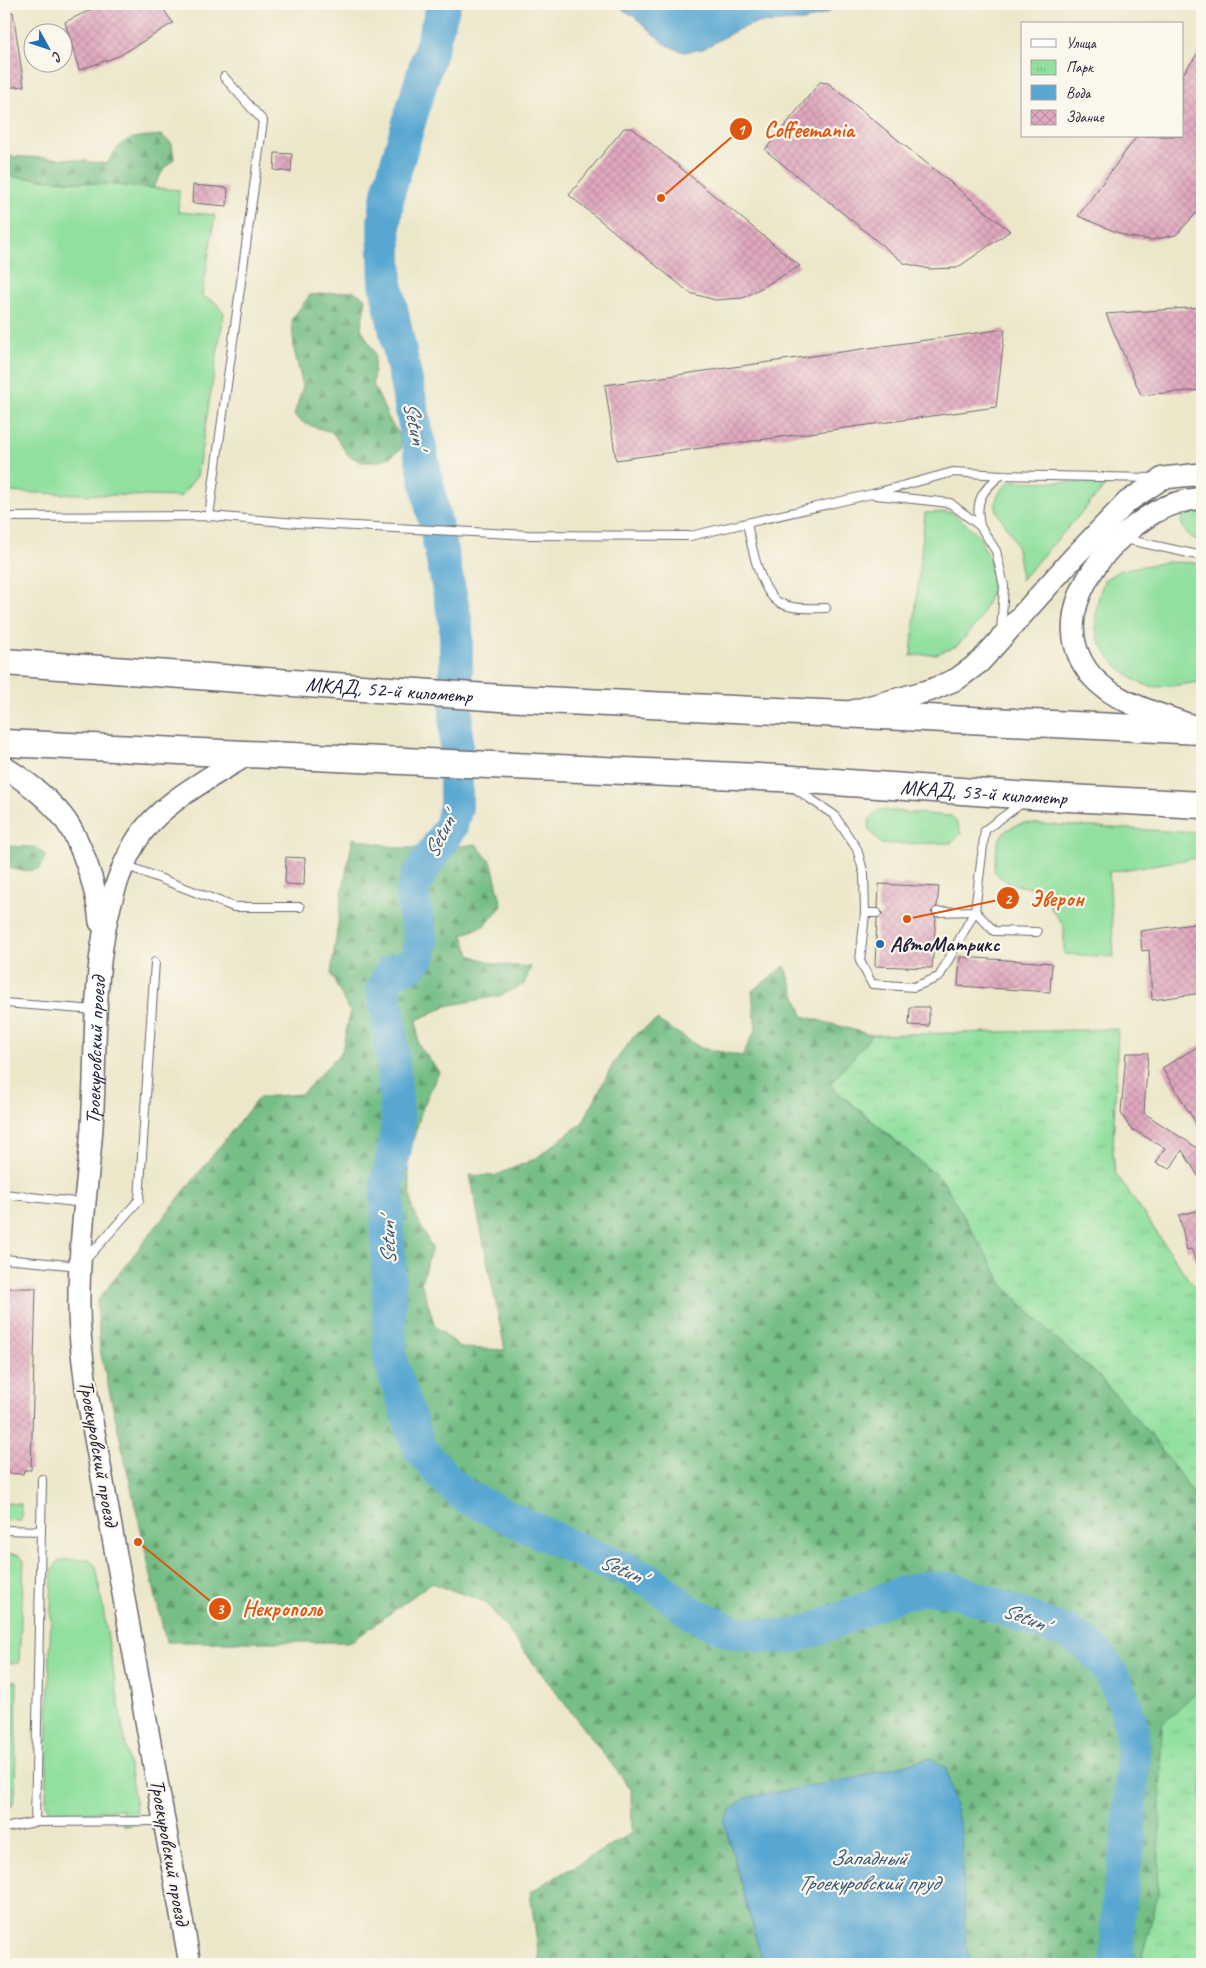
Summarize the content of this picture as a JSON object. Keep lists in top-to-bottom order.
{
  "streets": {
    "highway": ["МКАД, 52-й километр", "МКАД, 53-й километр"],
    "street": ["Троекуровский проезд"]
  },
  "water": ["Setun'", "Западный Троекуровский пруд"],
  "places": [
    "Coffeemania",
    "Эверон",
    "АвтоМатрикс",
    "Некрополь"
  ],
  "legend": [
    "Улица",
    "Парк",
    "Вода",
    "Здание"
  ],
  "north": "bottom right"
}
